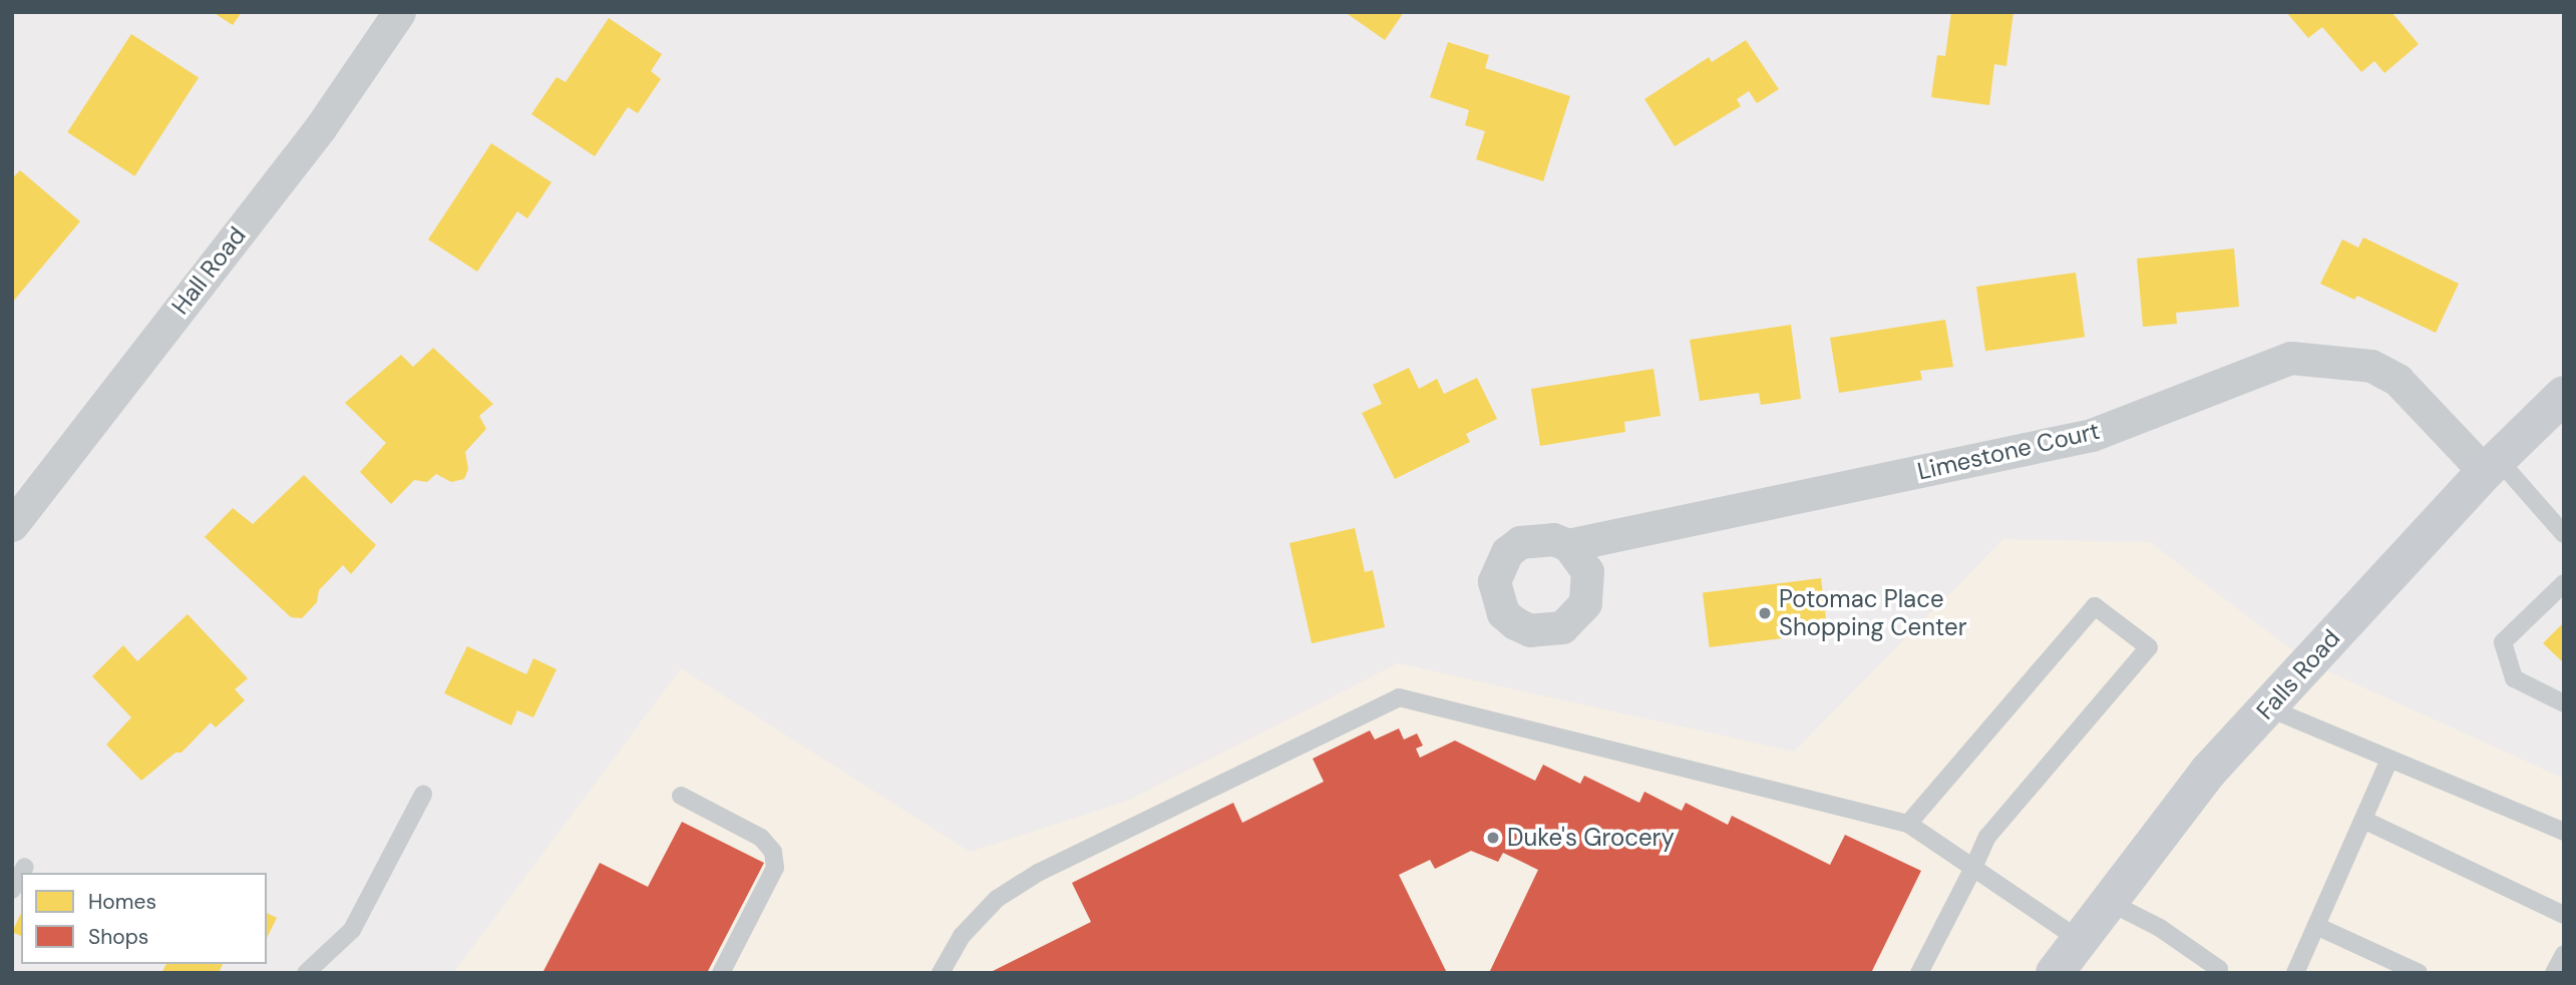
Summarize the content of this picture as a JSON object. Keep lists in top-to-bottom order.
{
  "streets": {
    "main road": ["Falls Road"],
    "street": ["Hall Road", "Limestone Court"]
  },
  "crossings": [
    ["Limestone Court", "Falls Road"]
  ],
  "places": ["Potomac Place Shopping Center", "Duke's Grocery"],
  "legend": ["Homes", "Shops"]
}
